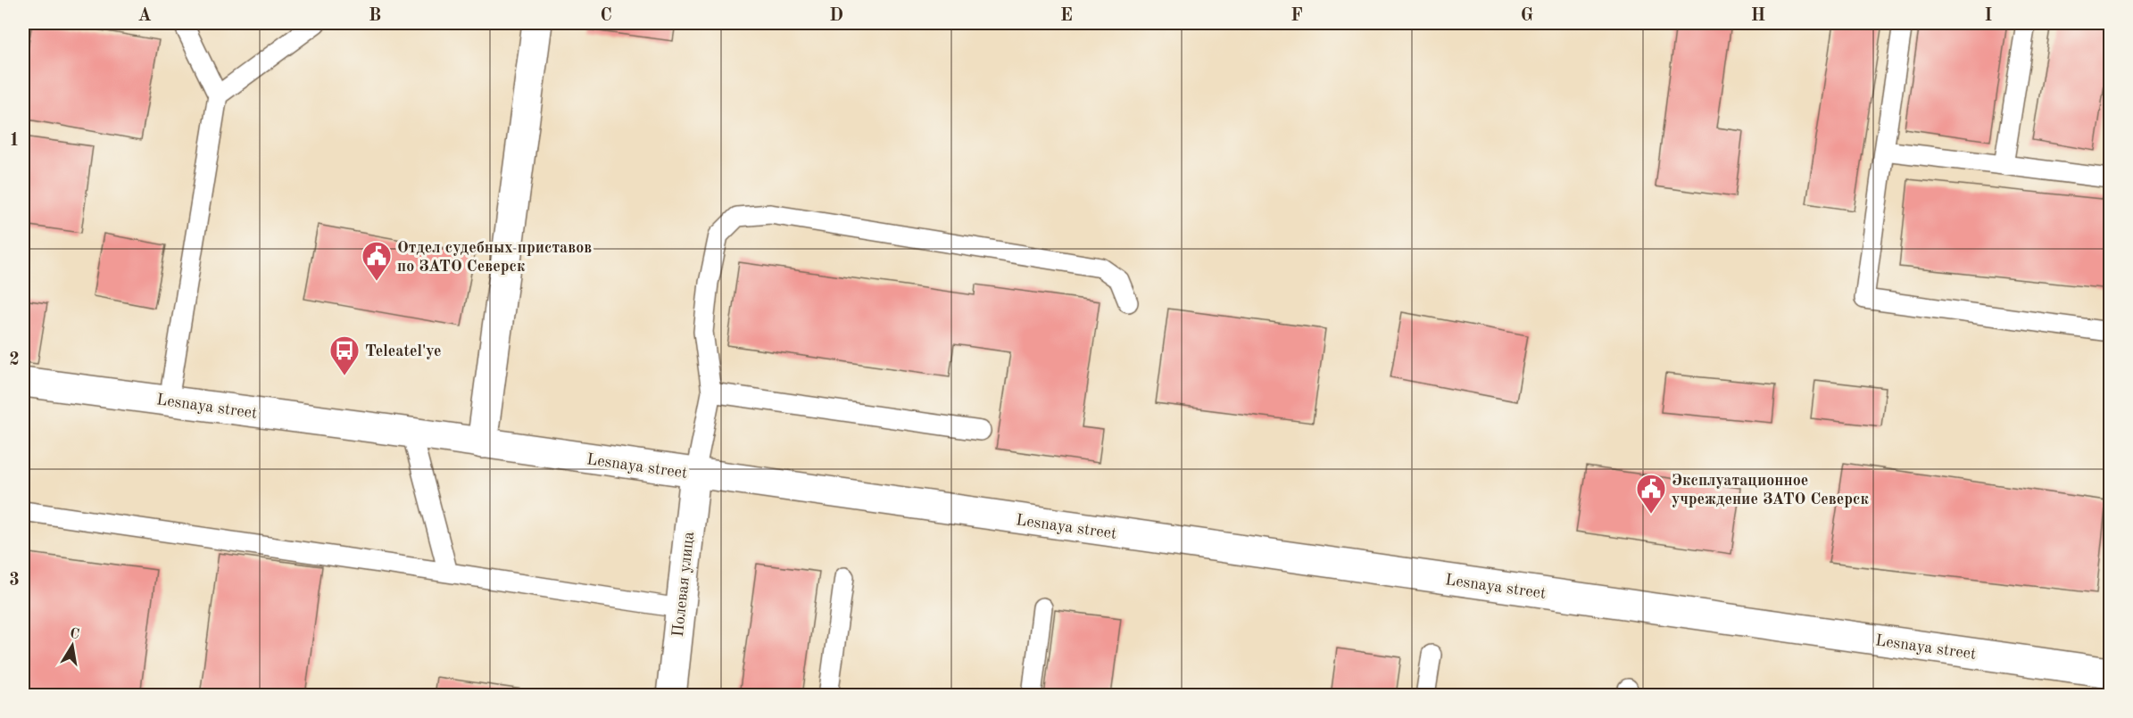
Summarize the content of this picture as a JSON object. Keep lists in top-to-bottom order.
{
  "streets": {
    "main road": ["Lesnaya street", "Полевая улица"]
  },
  "crossings": [
    ["Lesnaya street", "Полевая улица"]
  ],
  "places": {
    "public building": ["Отдел судебных приставов по ЗАТО Северск", "Эксплуатационное учреждение ЗАТО Северск"],
    "bus stop": ["Teleatel'ye"]
  },
  "north": "top",
  "grid": {
    "columns": [
      "A",
      "B",
      "C",
      "D",
      "E",
      "F",
      "G",
      "H",
      "I"
    ],
    "rows": ["1", "2", "3"]
  }
}
